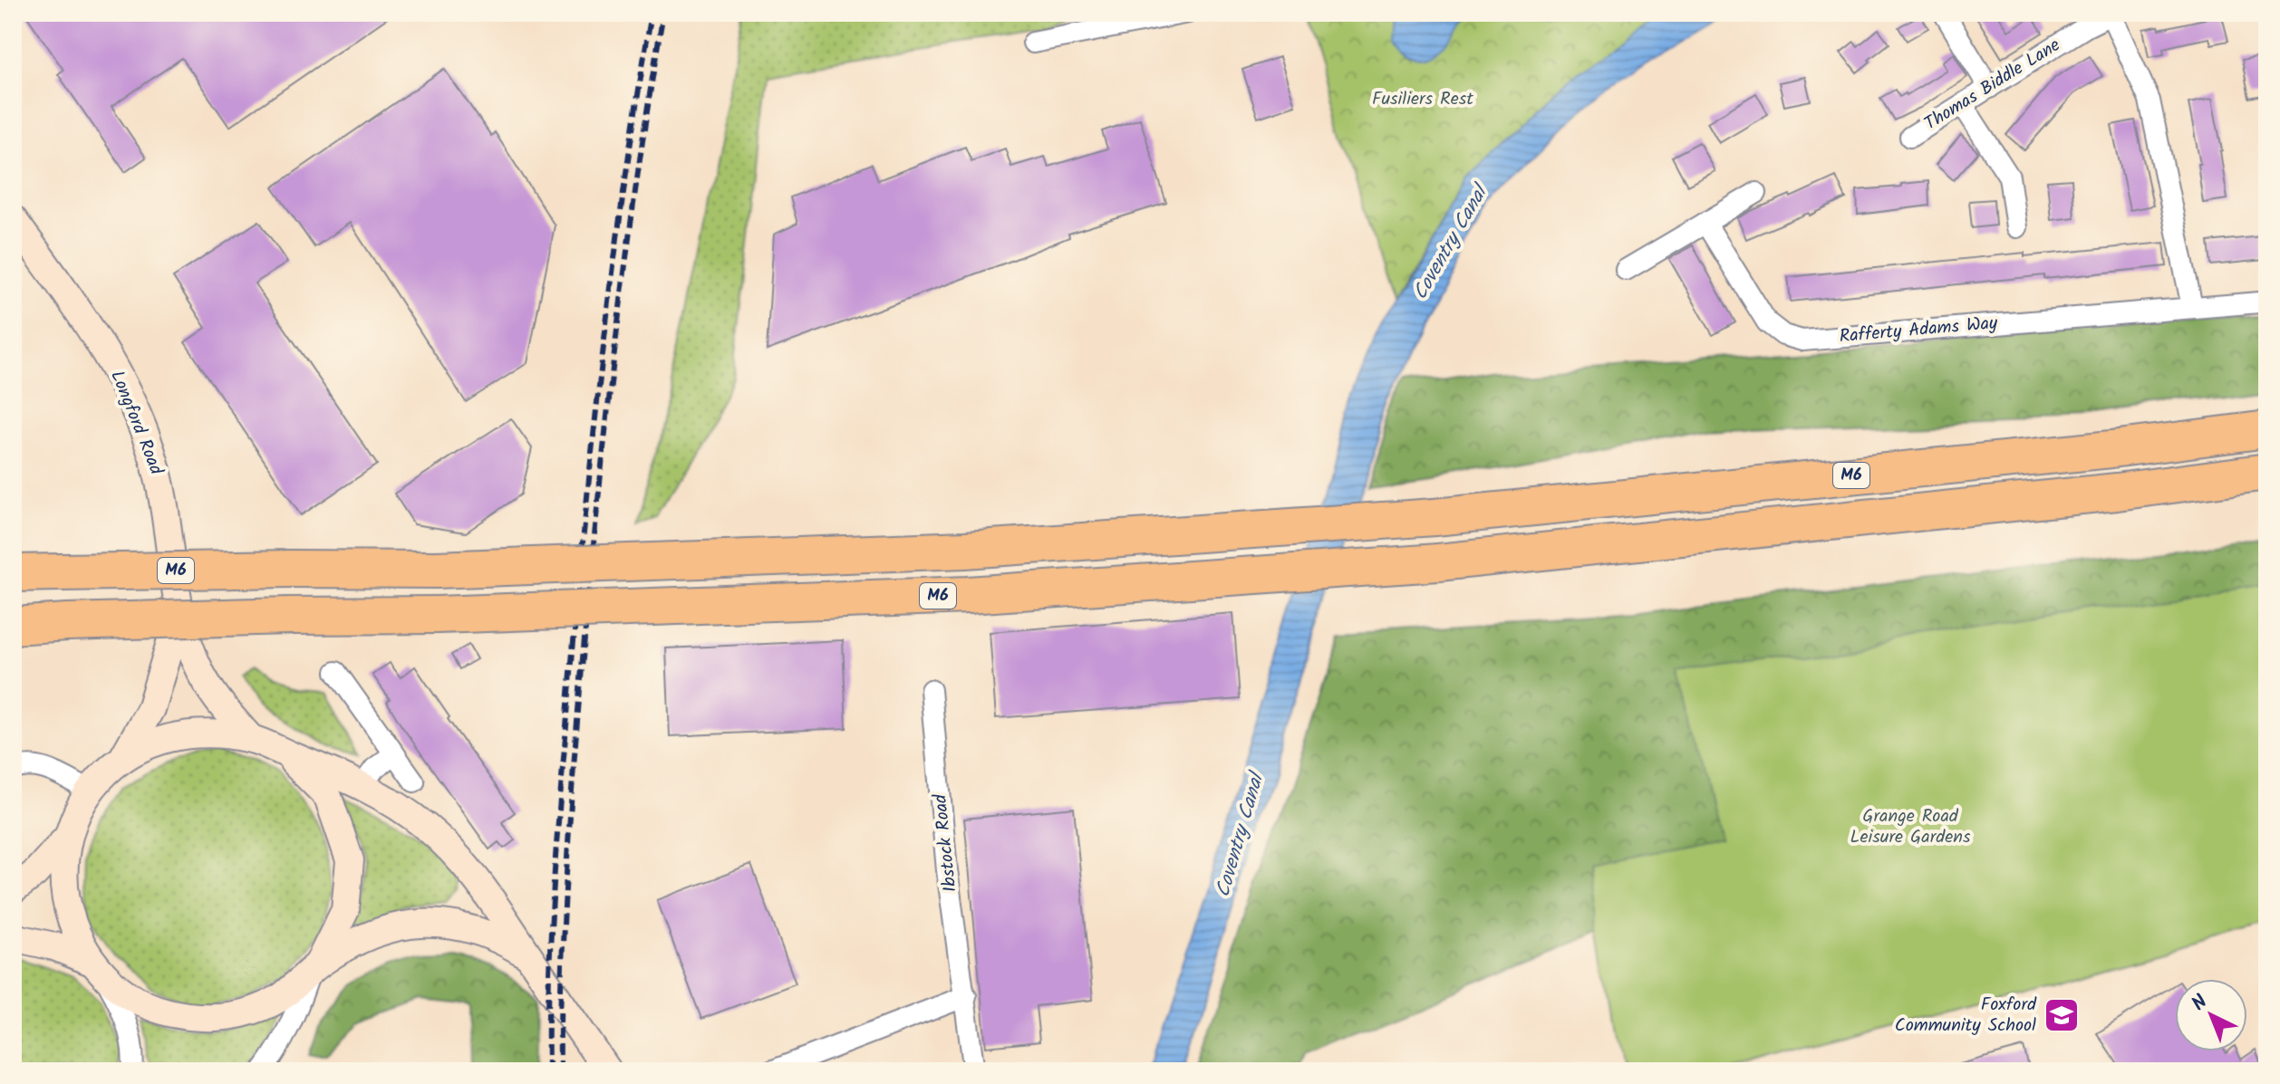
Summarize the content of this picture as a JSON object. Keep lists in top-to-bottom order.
{
  "streets": {
    "highway": ["M6"],
    "main road": ["Longford Road"],
    "street": ["Thomas Biddle Lane", "Rafferty Adams Way", "Ibstock Road"]
  },
  "water": ["Coventry Canal"],
  "parks": ["Fusiliers Rest", "Grange Road Leisure Gardens"],
  "places": {
    "school or university": ["Foxford Community School"]
  },
  "north": "top left"
}
